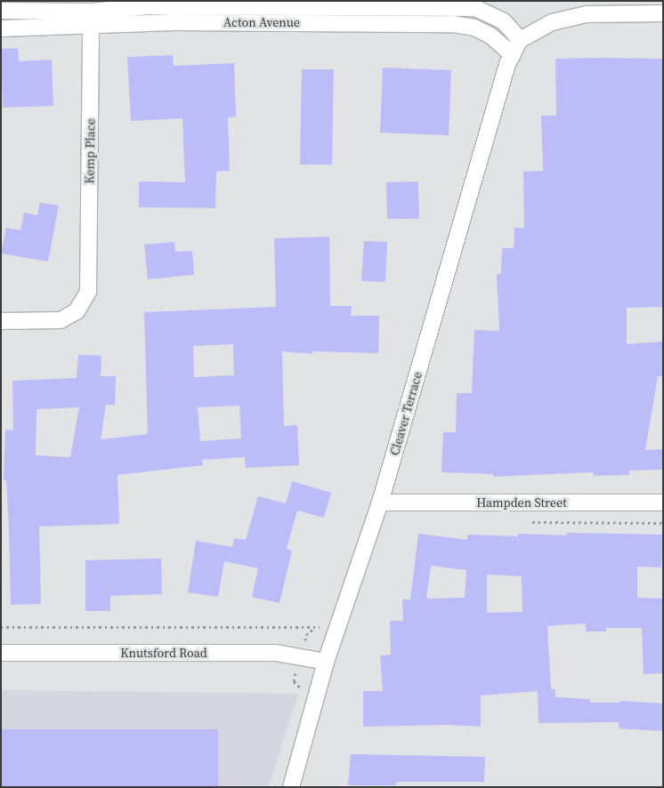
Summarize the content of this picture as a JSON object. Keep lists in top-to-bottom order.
{
  "streets": {
    "street": [
      "Acton Avenue",
      "Kemp Place",
      "Cleaver Terrace",
      "Hampden Street",
      "Knutsford Road"
    ]
  },
  "crossings": [
    ["Acton Avenue", "Kemp Place"],
    ["Acton Avenue", "Cleaver Terrace"],
    ["Cleaver Terrace", "Hampden Street"],
    ["Cleaver Terrace", "Knutsford Road"]
  ]
}
